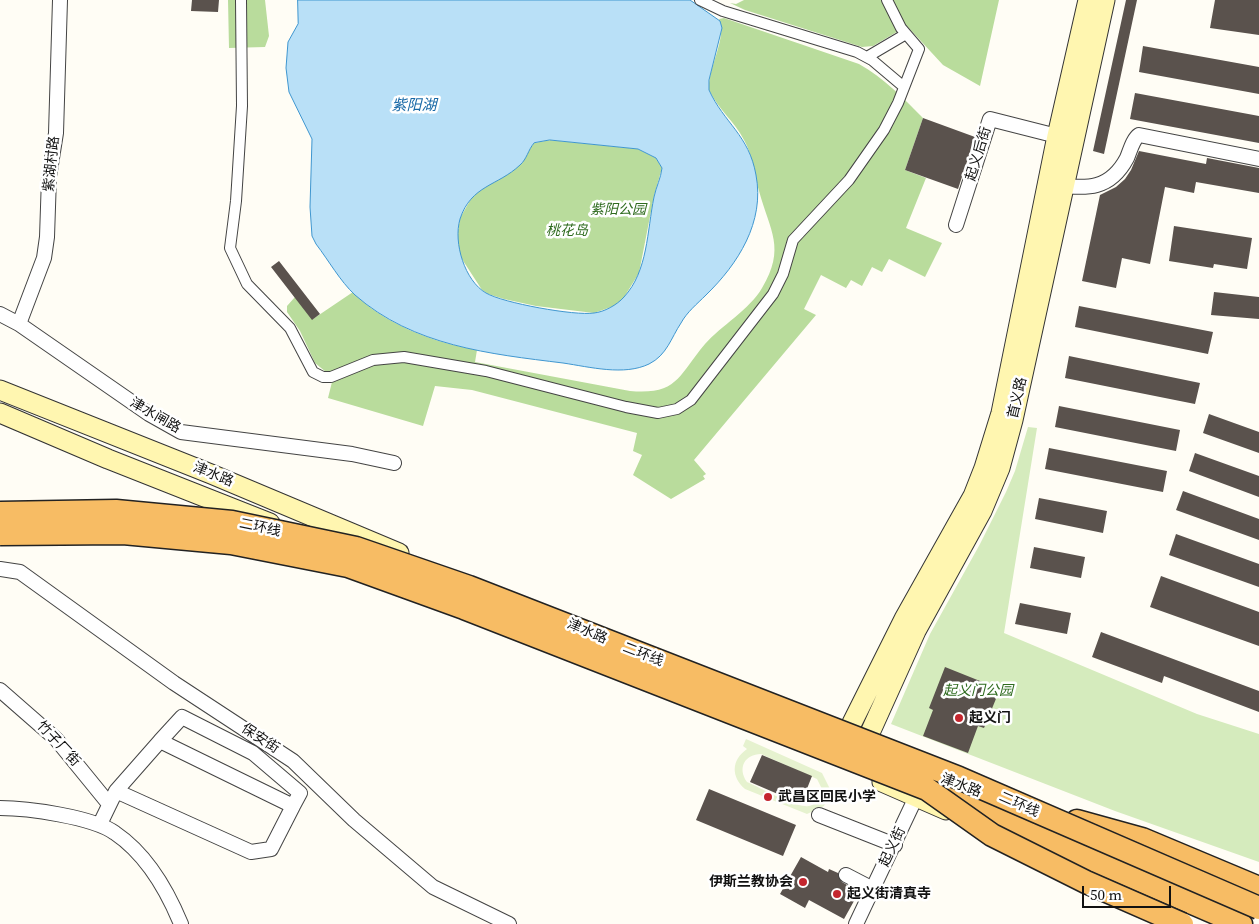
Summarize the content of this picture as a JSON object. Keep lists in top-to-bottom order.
{
  "streets": {
    "highway": ["二环线"],
    "main road": ["首义路", "津水路"],
    "street": [
      "起义后街",
      "紫湖村路",
      "津水闸路",
      "保安街",
      "竹子厂街",
      "起义街"
    ]
  },
  "crossings": [
    ["起义后街", "首义路"],
    ["紫湖村路", "津水闸路"],
    ["首义路", "津水路"],
    ["津水路", "二环线"],
    ["津水路", "起义街"],
    ["二环线", "起义街"]
  ],
  "water": ["紫阳湖"],
  "parks": ["紫阳公园", "桃花岛", "起义门公园"],
  "places": [
    "起义门",
    "武昌区回民小学",
    "伊斯兰教协会",
    "起义街清真寺"
  ],
  "scale_bar": "50 m"
}
